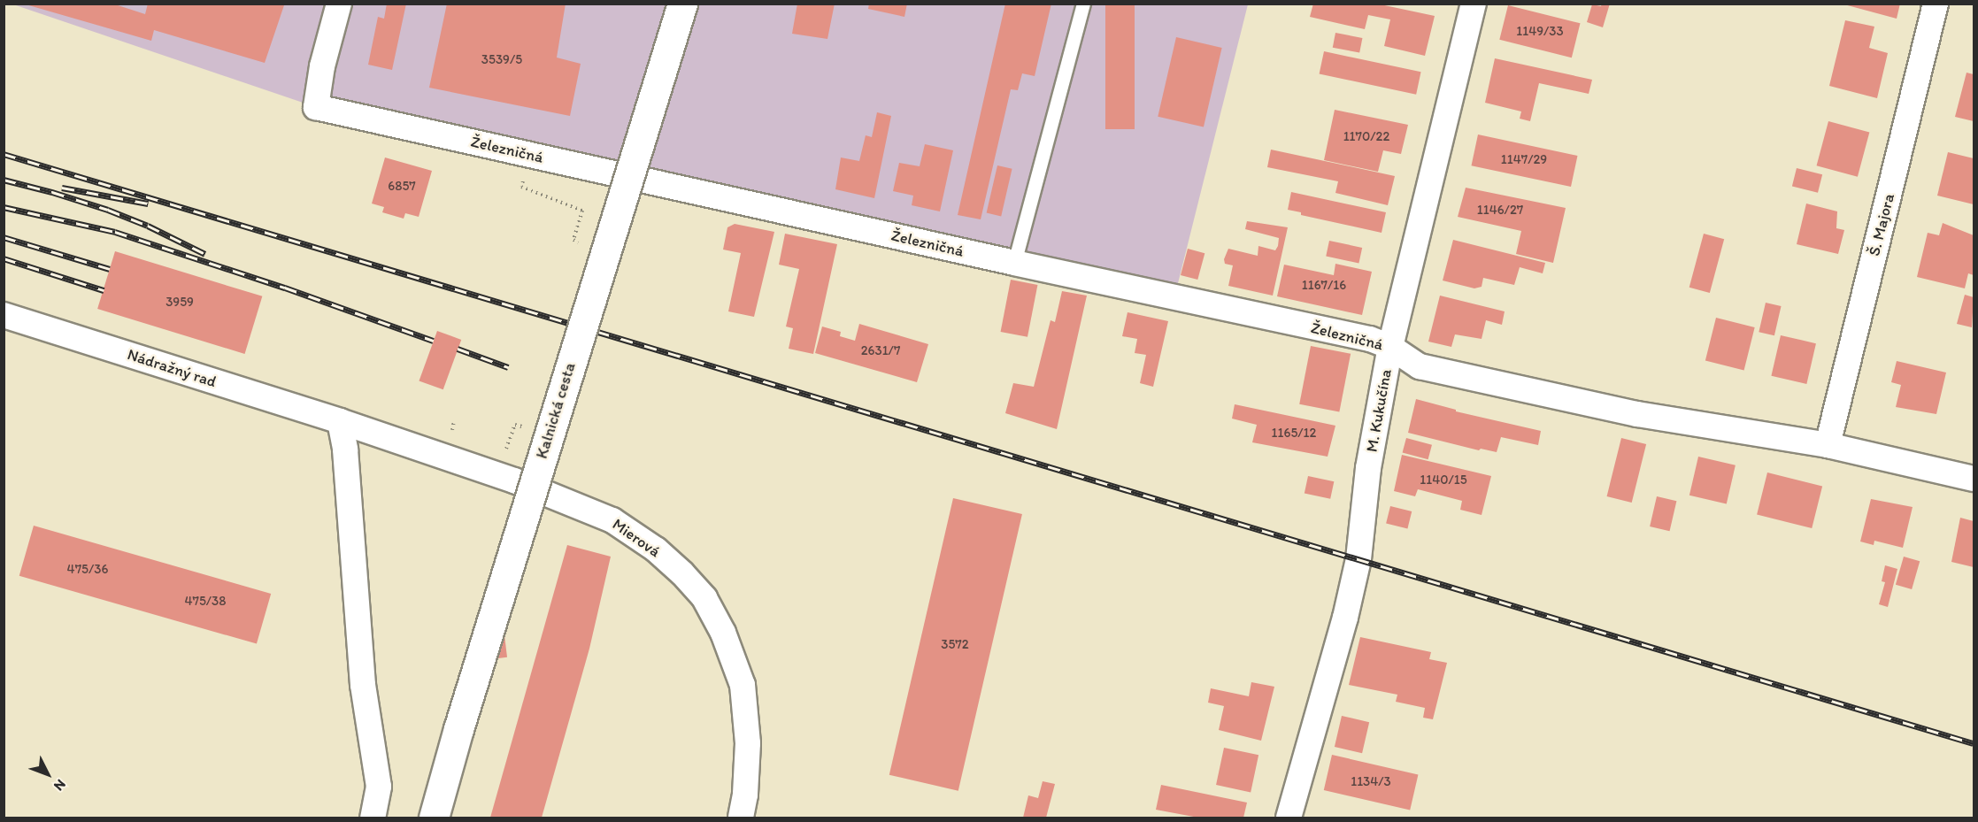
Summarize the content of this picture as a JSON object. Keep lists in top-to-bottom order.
{
  "streets": {
    "main road": ["Kalnická cesta"],
    "street": [
      "Železničná",
      "Š. Majora",
      "Nádražný rad",
      "M. Kukučína",
      "Mierová"
    ]
  },
  "crossings": [
    ["Železničná", "Š. Majora"],
    ["Železničná", "M. Kukučína"],
    ["Nádražný rad", "Mierová"]
  ],
  "house_numbers": [
    "1149/33",
    "3539/5",
    "1170/22",
    "1147/29",
    "6857",
    "1146/27",
    "1167/16",
    "3959",
    "2631/7",
    "1165/12",
    "1140/15",
    "475/36",
    "475/38",
    "3572",
    "1134/3"
  ],
  "north": "bottom right"
}
